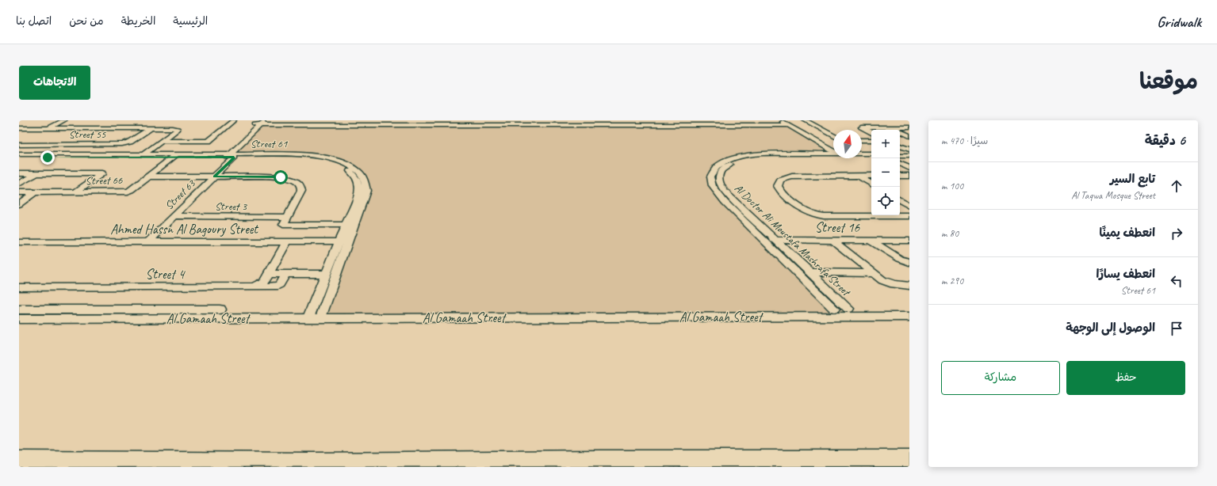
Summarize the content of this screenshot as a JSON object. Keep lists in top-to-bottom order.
{
  "streets": {
    "main road": ["Al Gamaah Street"],
    "street": [
      "Street 55",
      "Street 61",
      "Street 66",
      "Street 63",
      "Street 3",
      "Street 16",
      "Ahmed Hassn Al Bagoury Street",
      "Al Doctor Ali Moustafa Mashrafa Street",
      "Street 4"
    ]
  },
  "crossings": [
    ["Street 61", "Street 66"],
    ["Street 61", "Street 63"],
    ["Street 61", "Ahmed Hassn Al Bagoury Street"],
    ["Street 61", "Al Gamaah Street"],
    ["Street 63", "Street 3"],
    ["Street 63", "Ahmed Hassn Al Bagoury Street"],
    ["Street 16", "Al Doctor Ali Moustafa Mashrafa Street"],
    ["Al Doctor Ali Moustafa Mashrafa Street", "Al Gamaah Street"]
  ],
  "north": "top",
  "page": {
    "header": "Gridwalk",
    "nav": [
      "الرئيسية",
      "الخريطة",
      "من نحن",
      "اتصل بنا"
    ],
    "title": "موقعنا",
    "buttons": [
      "الاتجاهات",
      ["حفظ", "مشاركة"]
    ],
    "heading": ["6 دقيقة", "سيرًا · 470 m"],
    "map_buttons": ["+", "−"],
    "list": [
      ["تابع السير", "Al Taqwa Mosque Street", "100 m"],
      ["انعطف يمينًا", "80 m"],
      ["انعطف يسارًا", "Street 61", "290 m"],
      "الوصول إلى الوجهة"
    ]
  }
}
